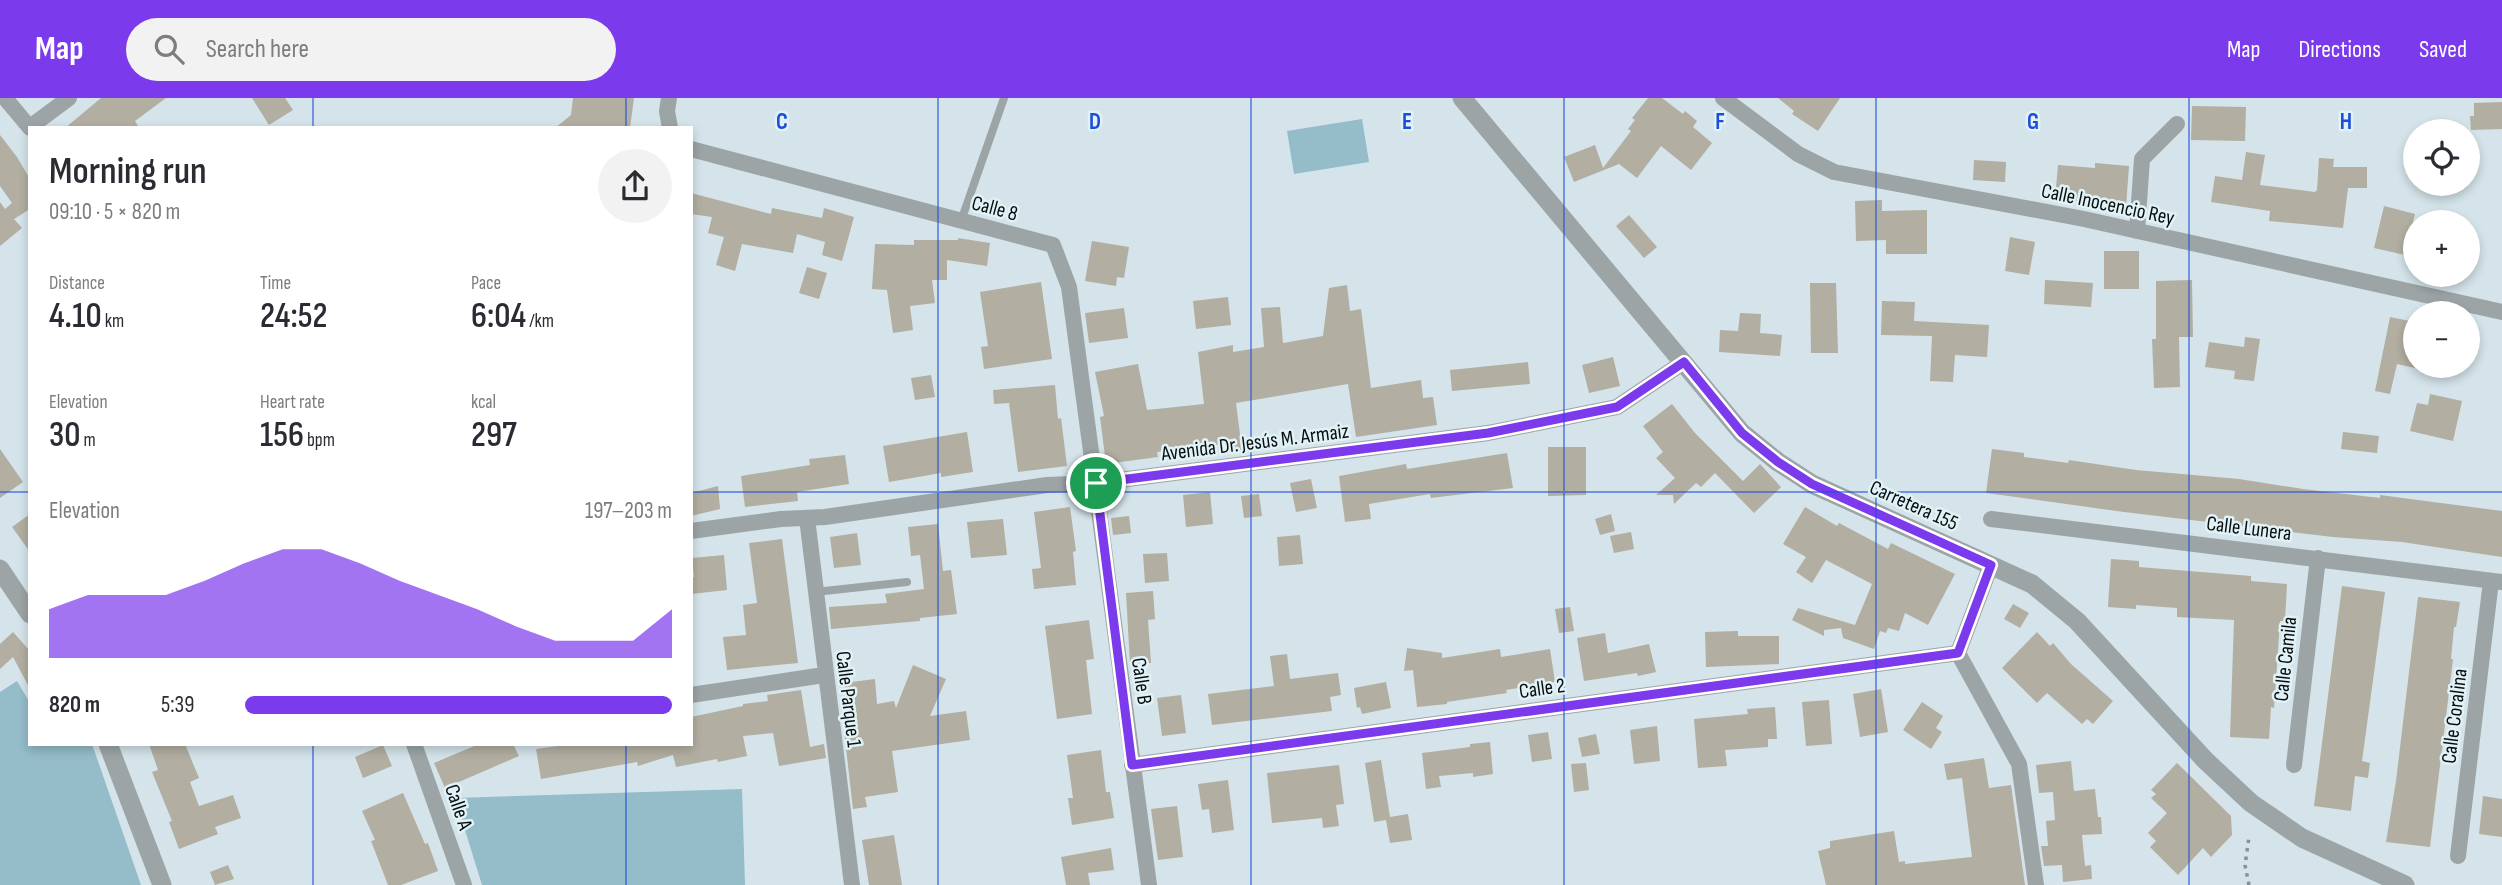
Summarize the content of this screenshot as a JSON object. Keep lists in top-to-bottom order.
{
  "streets": {
    "street": [
      "Calle Inocencio Rey",
      "Calle 8",
      "Avenida Dr. Jesús M. Armaiz",
      "Carretera 155",
      "Calle Lunera",
      "Calle Camila",
      "Calle B",
      "Calle 2",
      "Calle Parque 1",
      "Calle Coralina",
      "Calle A"
    ]
  },
  "crossings": [
    ["Calle 8", "Avenida Dr. Jesús M. Armaiz"],
    ["Calle 8", "Calle B"],
    ["Avenida Dr. Jesús M. Armaiz", "Carretera 155"],
    ["Avenida Dr. Jesús M. Armaiz", "Calle B"],
    ["Avenida Dr. Jesús M. Armaiz", "Calle Parque 1"],
    ["Calle Lunera", "Calle Camila"],
    ["Calle Lunera", "Calle Coralina"],
    ["Calle B", "Calle 2"]
  ],
  "page": {
    "header": "Map",
    "search": "Search here",
    "nav": ["Map", "Directions", "Saved"],
    "map_buttons": ["+", "−"],
    "heading": ["Morning run", "09:10 · 5 × 820 m"],
    "stats": [
      ["Distance", "4.10 km"],
      ["Time", "24:52"],
      ["Pace", "6:04 /km"],
      ["Elevation", "30 m"],
      ["Heart rate", "156 bpm"],
      ["kcal", "297"]
    ],
    "chart": ["Elevation", "197–203 m"],
    "list": [
      {
        "name": "820 m",
        "note": "5:39"
      }
    ]
  },
  "grid": {
    "columns": [
      "C",
      "D",
      "E",
      "F",
      "G",
      "H"
    ]
  }
}
